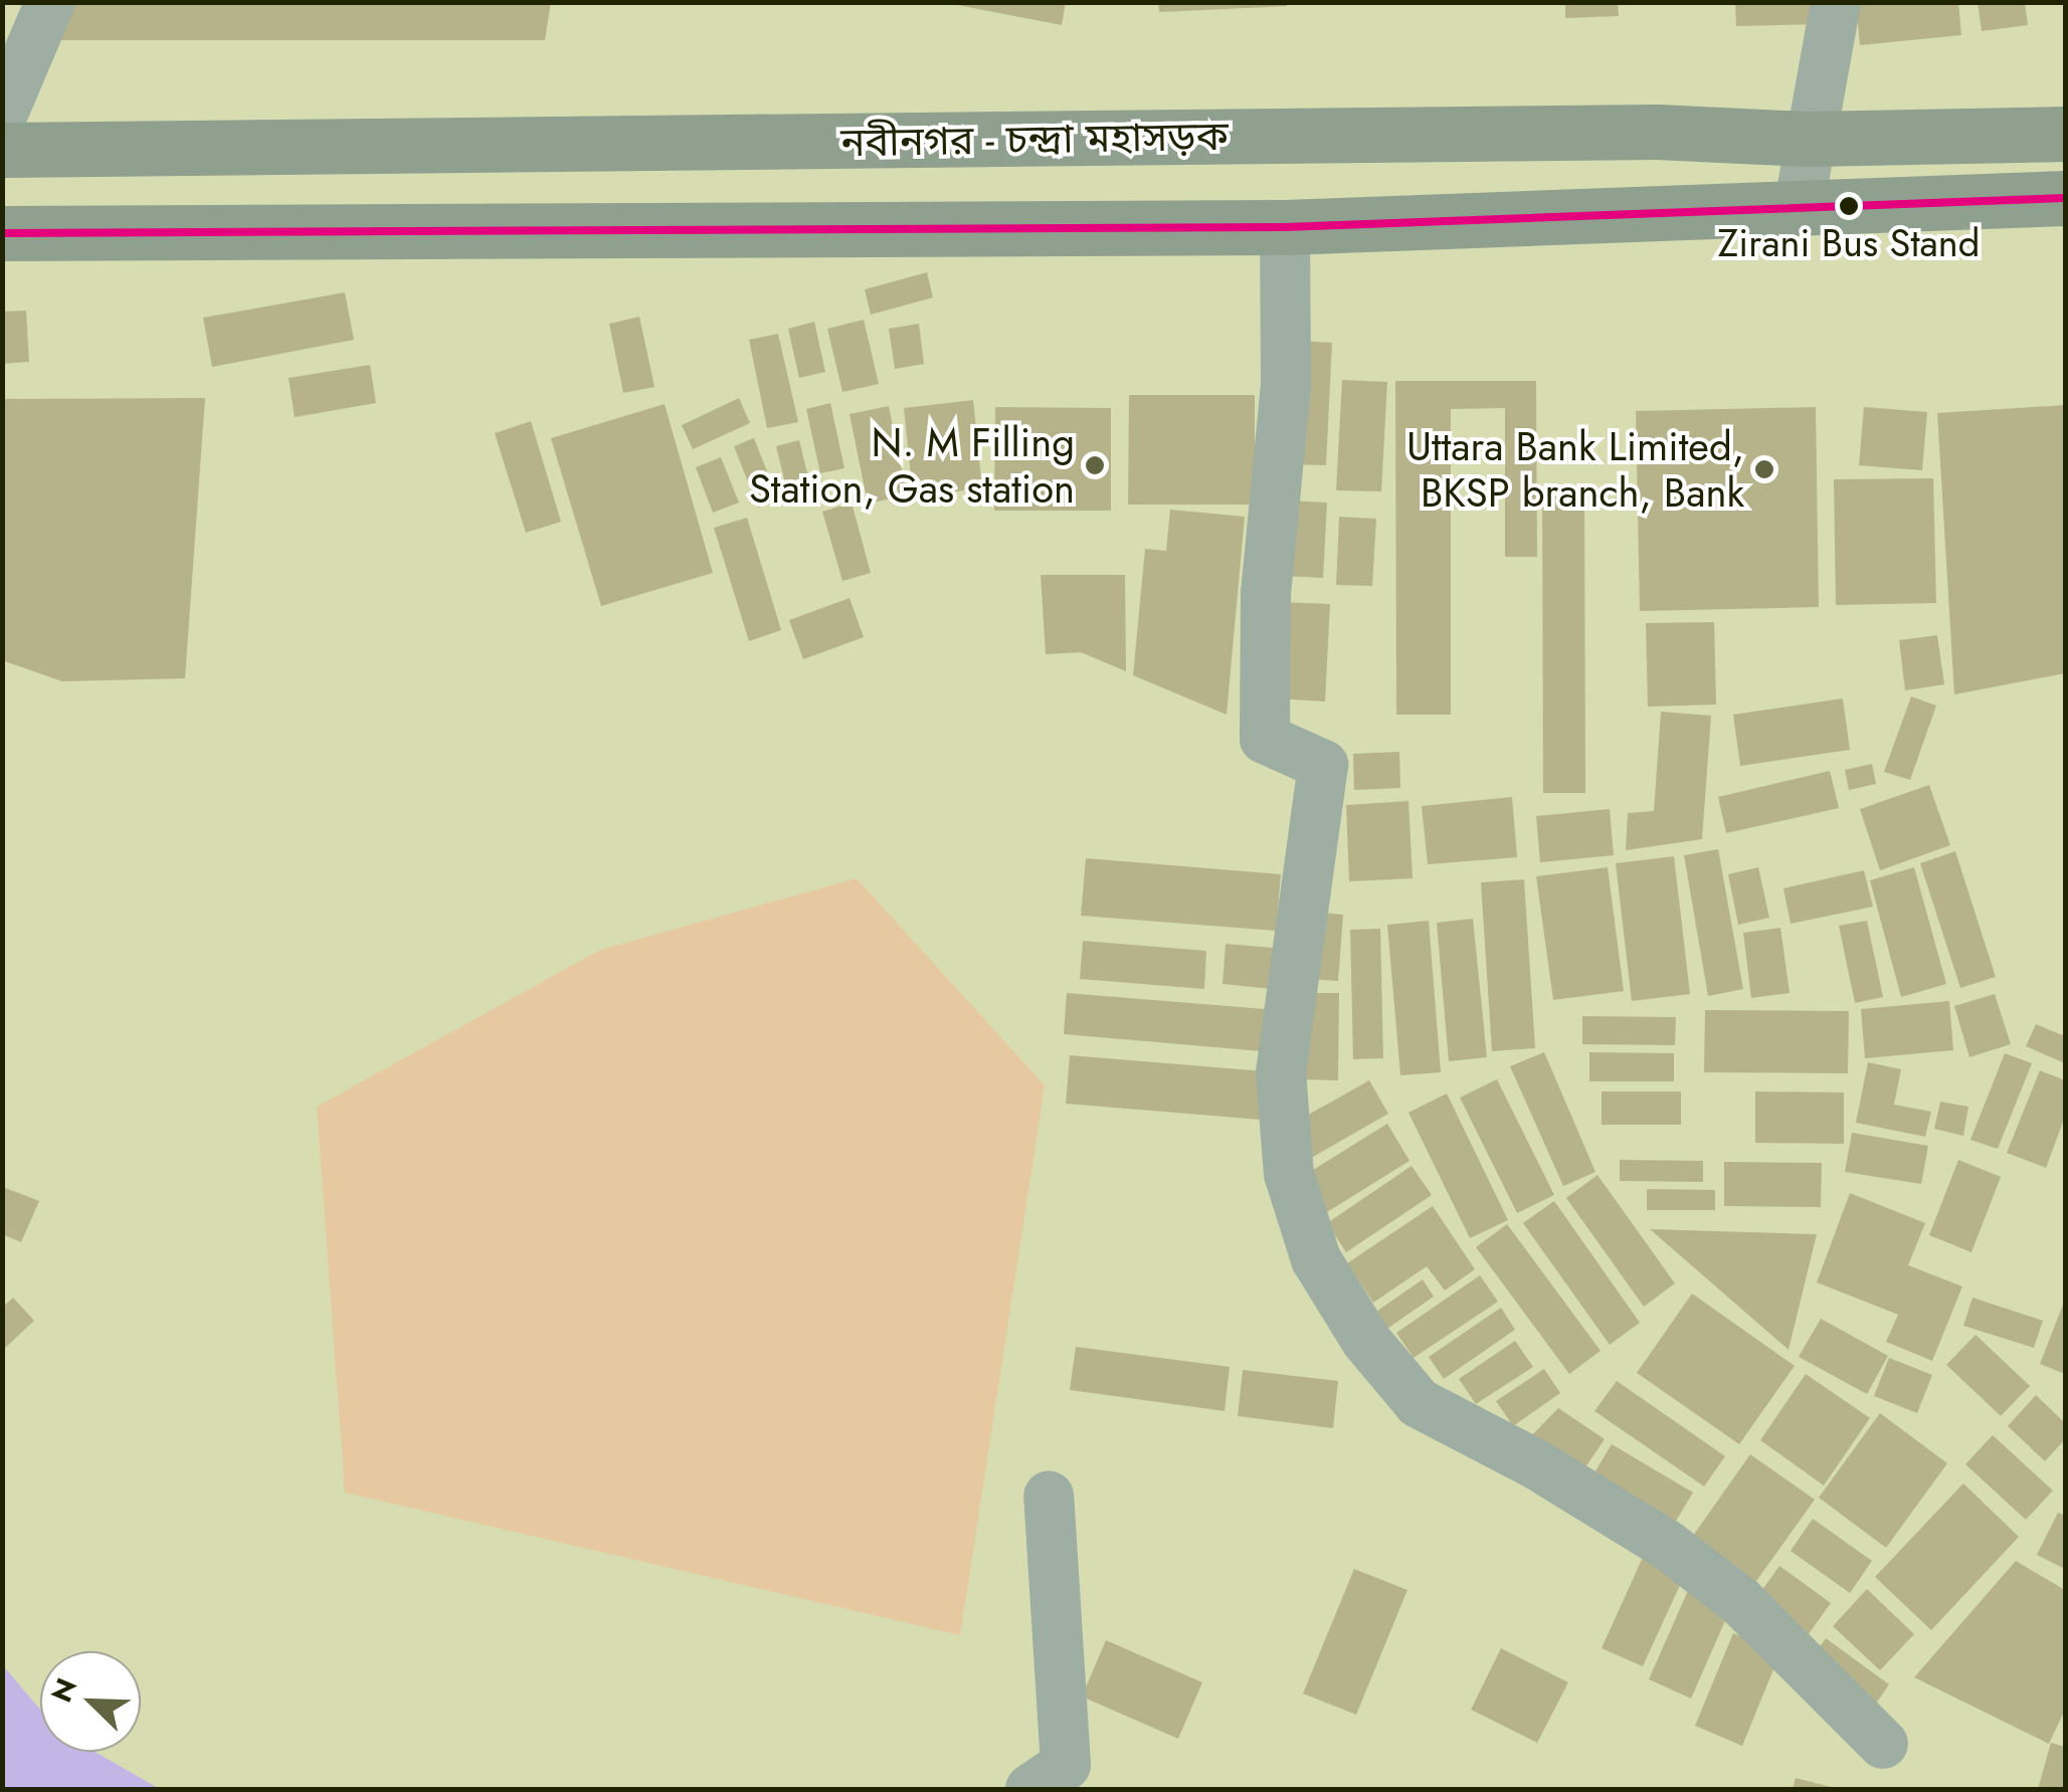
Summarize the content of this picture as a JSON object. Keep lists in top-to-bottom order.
{
  "streets": {
    "highway": ["নবীনগর - চন্দ্রা মহাসড়ক"]
  },
  "places": ["Zirani Bus Stand", "N. M Filling Station, Gas station", "Uttara Bank Limited, BKSP branch, Bank"],
  "north": "top left"
}
